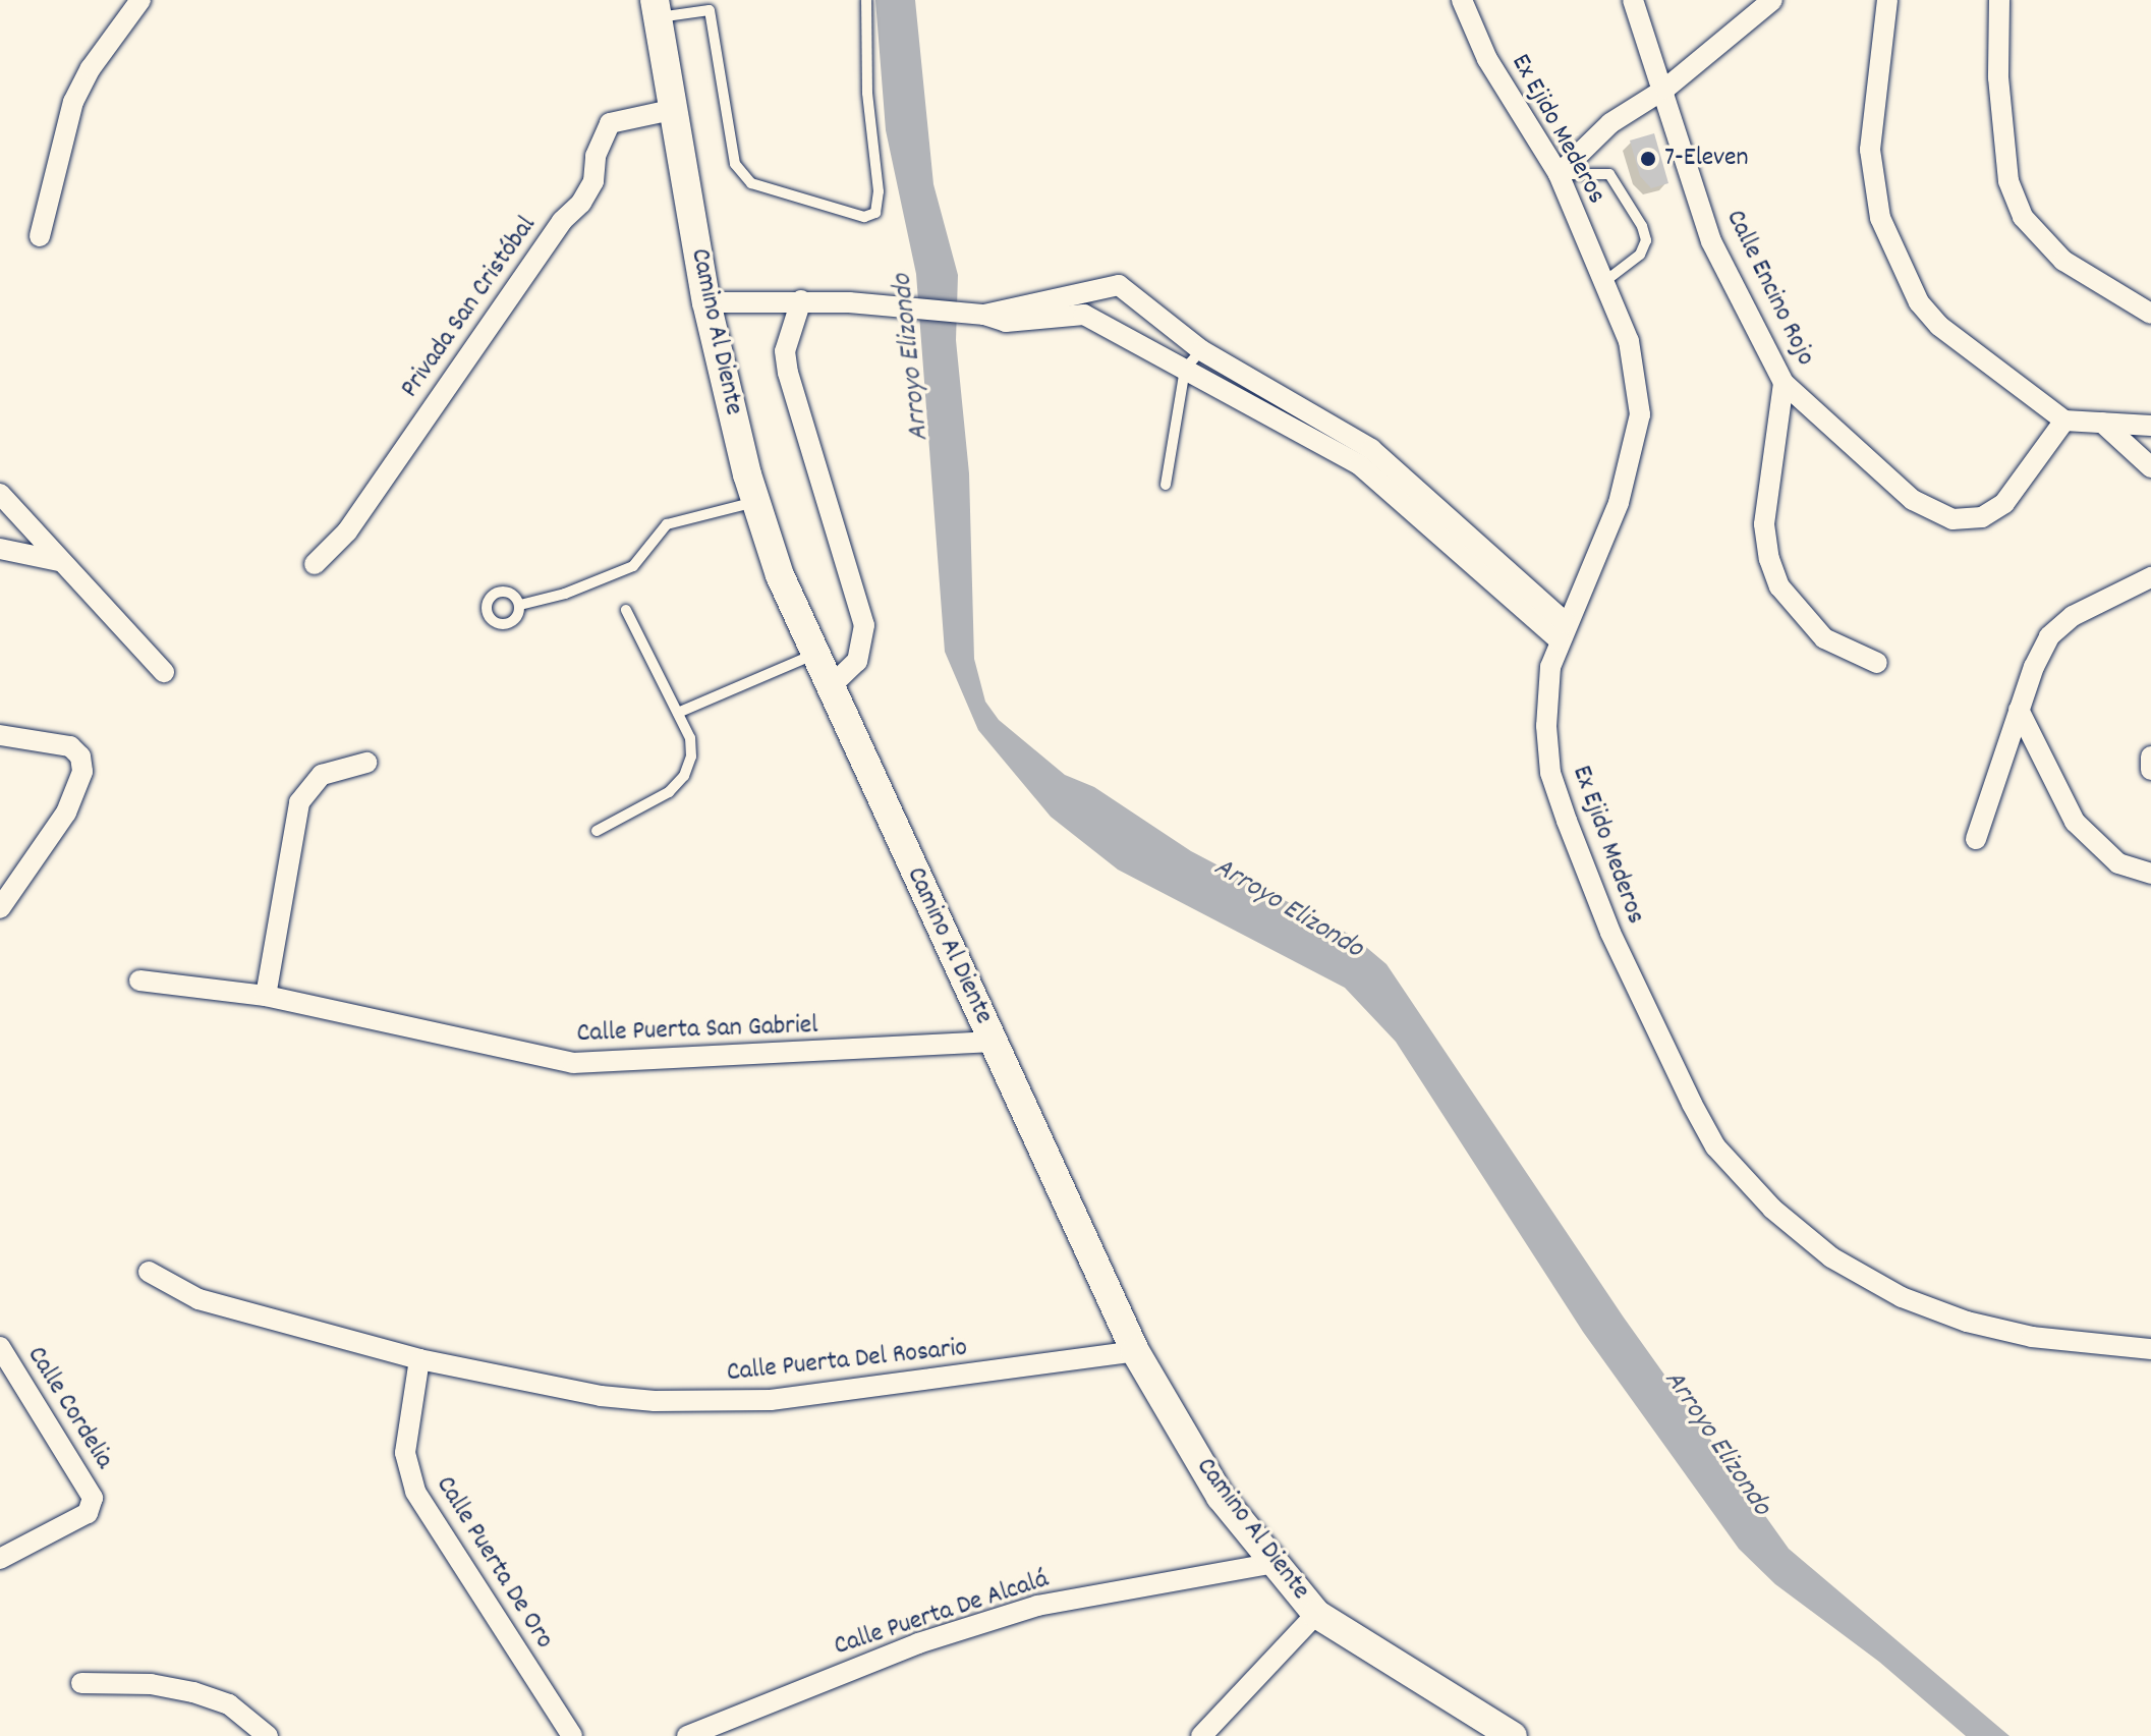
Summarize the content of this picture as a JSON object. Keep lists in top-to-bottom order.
{
  "streets": {
    "street": [
      "Ex Ejido Mederos",
      "Calle Encino Rojo",
      "Privada San Cristóbal",
      "Camino Al Diente",
      "Calle Puerta San Gabriel",
      "Calle Puerta Del Rosario",
      "Calle Cordelia",
      "Calle Puerta De Oro",
      "Calle Puerta De Alcalá"
    ]
  },
  "crossings": [
    ["Privada San Cristóbal", "Camino Al Diente"],
    ["Camino Al Diente", "Calle Puerta San Gabriel"],
    ["Camino Al Diente", "Calle Puerta Del Rosario"],
    ["Camino Al Diente", "Calle Puerta De Alcalá"],
    ["Calle Puerta Del Rosario", "Calle Puerta De Oro"]
  ],
  "water": ["Arroyo Elizondo"],
  "places": ["7-Eleven"]
}
